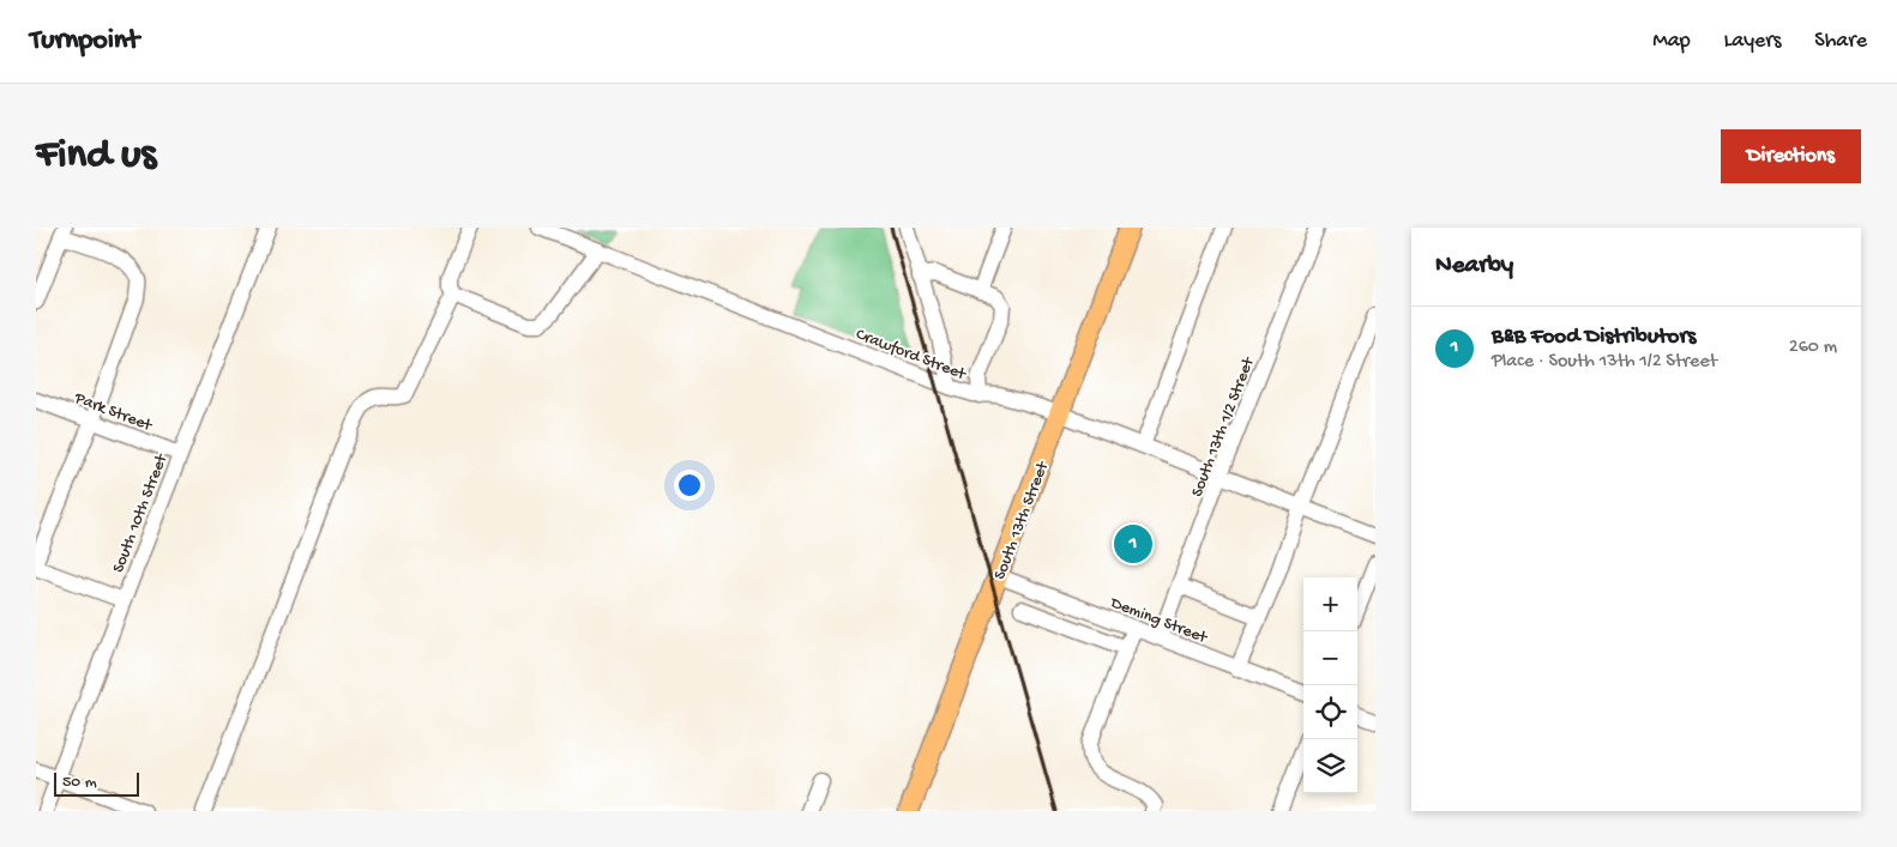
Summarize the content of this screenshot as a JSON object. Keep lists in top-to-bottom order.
{
  "streets": {
    "main road": ["South 13th Street"],
    "street": [
      "Crawford Street",
      "Park Street",
      "South 13th 1/2 Street",
      "South 10th Street",
      "Deming Street"
    ]
  },
  "crossings": [
    ["Crawford Street", "South 13th 1/2 Street"],
    ["Crawford Street", "South 13th Street"],
    ["Park Street", "South 10th Street"],
    ["South 13th 1/2 Street", "Deming Street"],
    ["South 13th Street", "Deming Street"]
  ],
  "scale_bar": "50 m",
  "page": {
    "header": "Turnpoint",
    "nav": ["Map", "Layers", "Share"],
    "buttons": "Directions",
    "title": "Find us",
    "heading": "Nearby",
    "list": [
      {
        "mark": "1",
        "name": "B&B Food Distributors",
        "note": "Place · South 13th 1/2 Street",
        "value": "260 m"
      }
    ],
    "pins": "1",
    "map_buttons": ["+", "−"],
    "scale": "50 m"
  }
}
